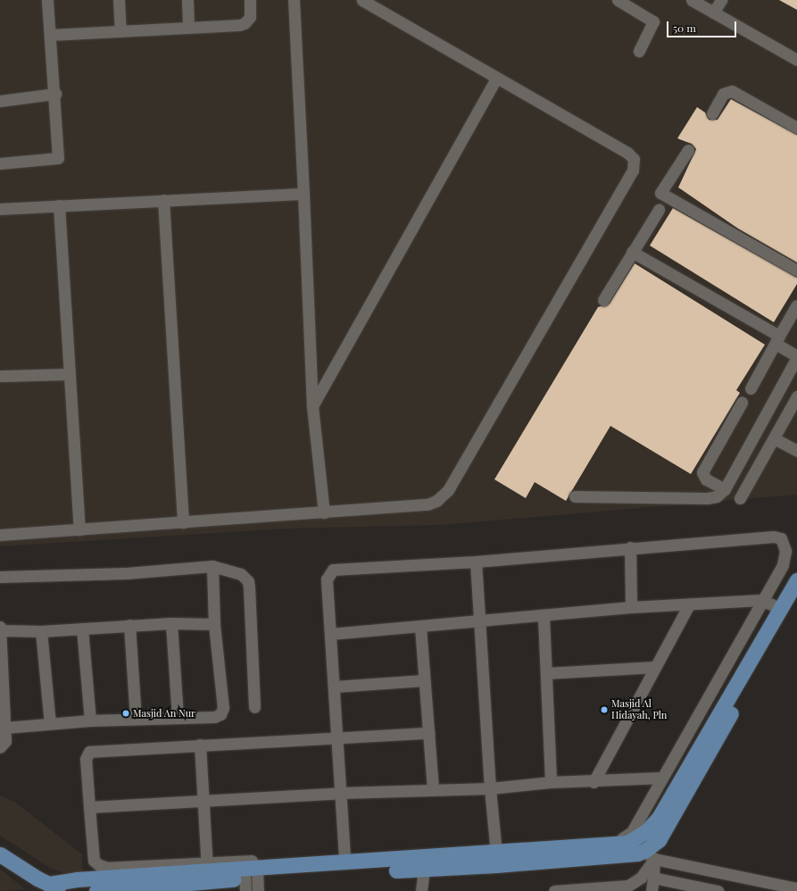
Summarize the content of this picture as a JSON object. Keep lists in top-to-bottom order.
{
  "places": ["Masjid Al Hidayah, Pln", "Masjid An Nur"],
  "scale_bar": "50 m"
}
